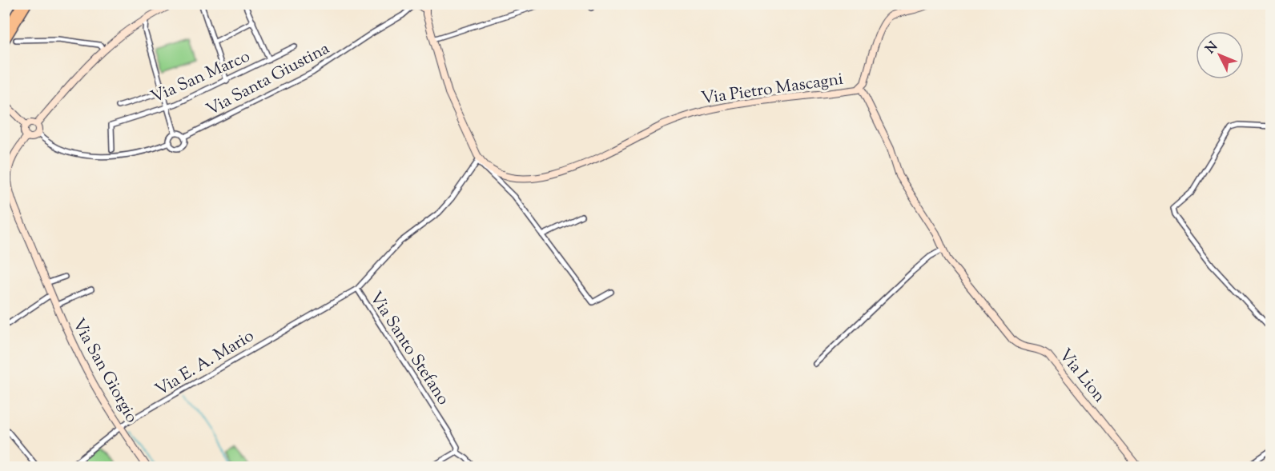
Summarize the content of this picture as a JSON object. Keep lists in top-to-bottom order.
{
  "streets": {
    "street": [
      "Via San Marco",
      "Via Santa Giustina",
      "Via Pietro Mascagni",
      "Via Santo Stefano",
      "Via E. A. Mario",
      "Via San Giorgio",
      "Via Lion"
    ]
  },
  "crossings": [
    ["Via Santa Giustina", "Via Pietro Mascagni"],
    ["Via Pietro Mascagni", "Via Santo Stefano"],
    ["Via Pietro Mascagni", "Via Lion"],
    ["Via Santo Stefano", "Via E. A. Mario"],
    ["Via E. A. Mario", "Via San Giorgio"]
  ],
  "north": "top left"
}
